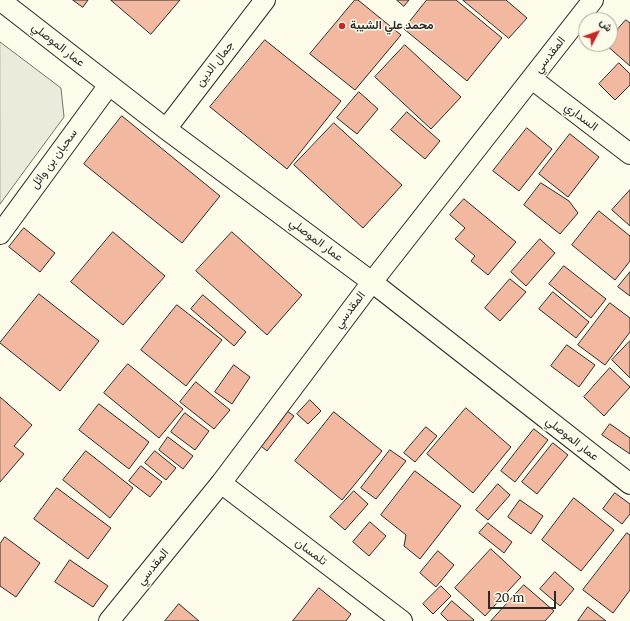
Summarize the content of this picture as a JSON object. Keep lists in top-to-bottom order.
{
  "streets": {
    "street": [
      "عمار الموصلي",
      "المقدسي",
      "جمال الدين",
      "السداري",
      "سحبان بن وائل",
      "تلمسان"
    ]
  },
  "crossings": [
    ["عمار الموصلي", "المقدسي"],
    ["عمار الموصلي", "جمال الدين"],
    ["عمار الموصلي", "سحبان بن وائل"],
    ["المقدسي", "السداري"],
    ["المقدسي", "تلمسان"]
  ],
  "places": ["محمد علي الشيبة"],
  "scale_bar": "20 m",
  "north": "top right"
}
